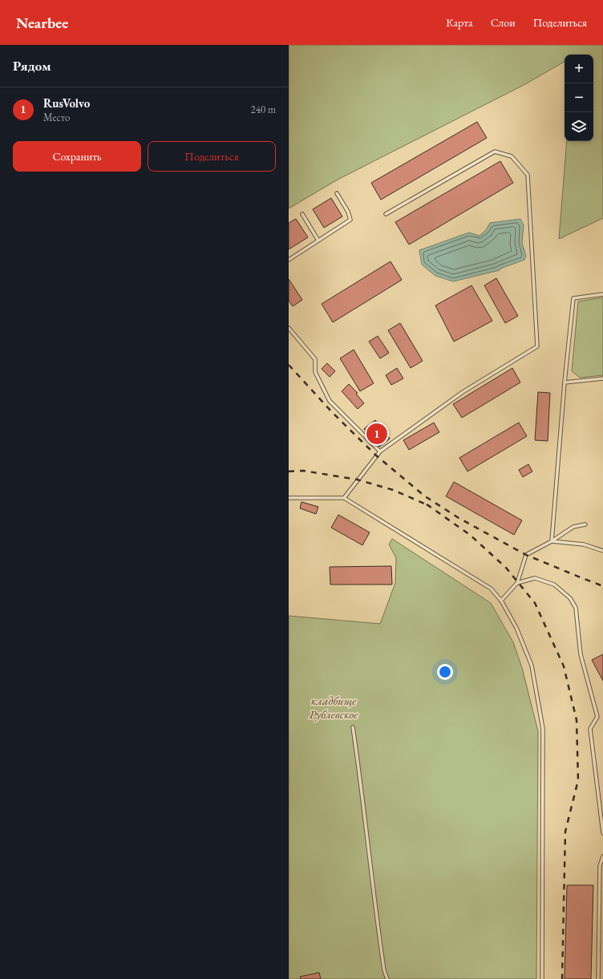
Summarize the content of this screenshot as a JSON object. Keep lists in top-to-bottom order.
{
  "parks": ["кладбище Рублевское"],
  "page": {
    "header": "Nearbee",
    "nav": ["Карта", "Слои", "Поделиться"],
    "heading": "Рядом",
    "map_buttons": ["+", "−"],
    "list": [
      {
        "mark": "1",
        "name": "RusVolvo",
        "note": "Место",
        "value": "240 m"
      }
    ],
    "buttons": ["Сохранить", "Поделиться"],
    "pins": "1"
  }
}
